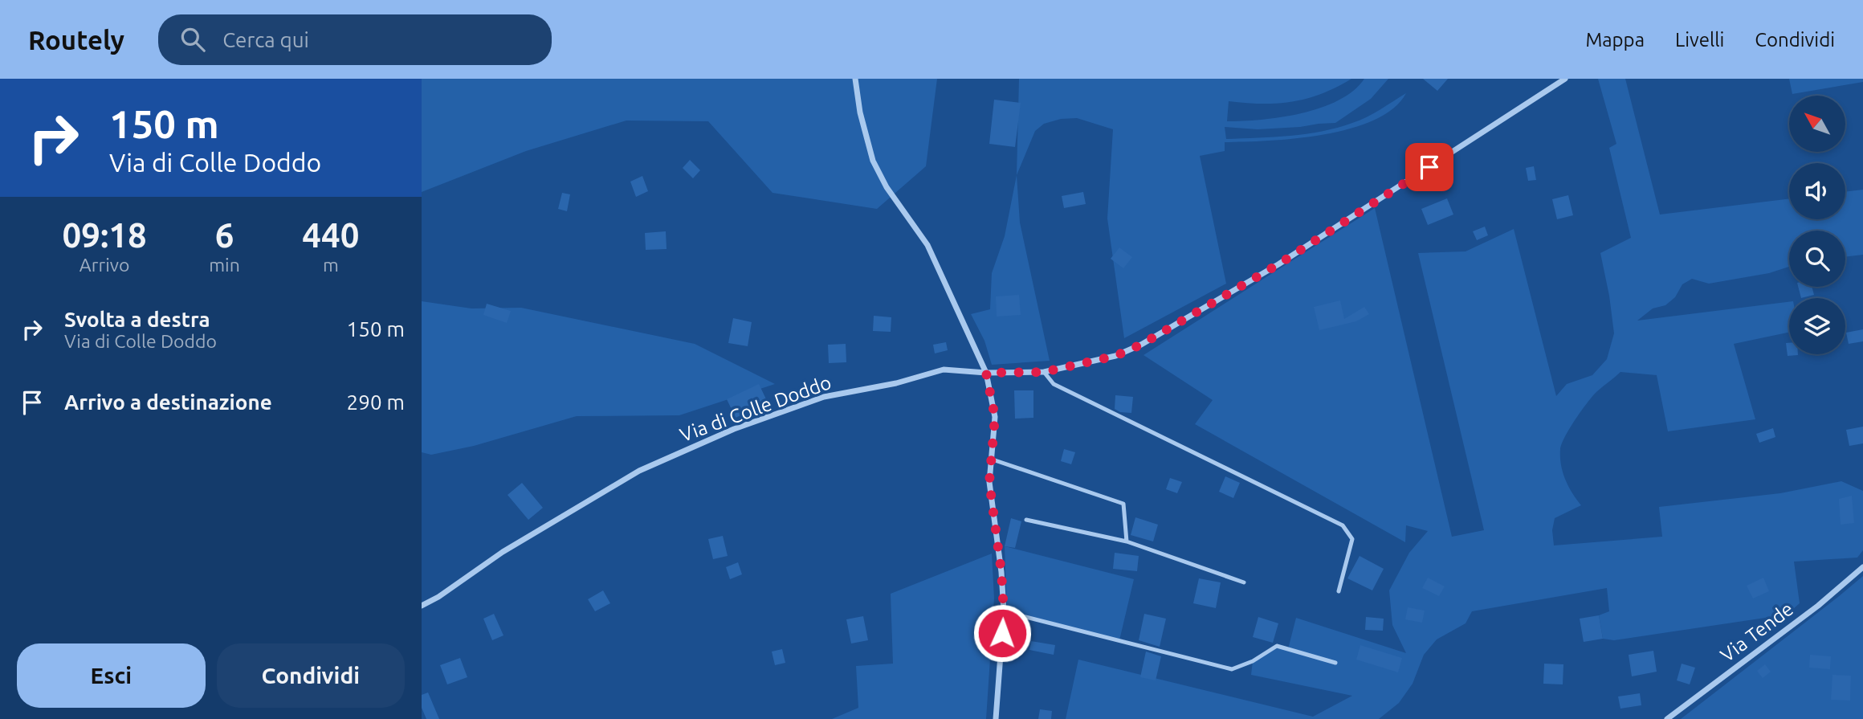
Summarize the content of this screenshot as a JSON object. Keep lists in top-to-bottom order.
{
  "streets": {
    "street": ["Via di Colle Doddo", "Via Tende"]
  },
  "north": "top left",
  "page": {
    "header": "Routely",
    "search": "Cerca qui",
    "nav": ["Mappa", "Livelli", "Condividi"],
    "turn": ["150 m", "Via di Colle Doddo"],
    "eta": [
      "09:18",
      "Arrivo",
      "6",
      "min",
      "440",
      "m"
    ],
    "list": [
      {
        "name": "Svolta a destra",
        "note": "Via di Colle Doddo",
        "value": "150 m"
      },
      {
        "name": "Arrivo a destinazione",
        "value": "290 m"
      }
    ],
    "buttons": ["Esci", "Condividi"]
  }
}
